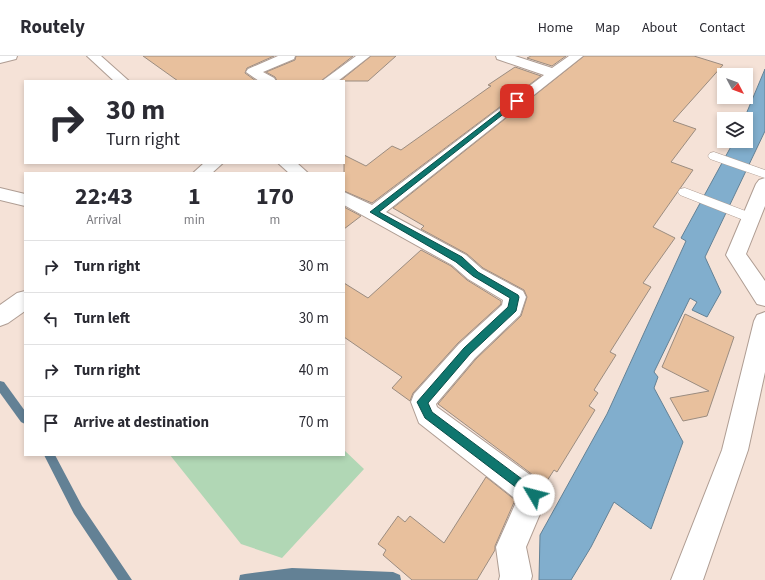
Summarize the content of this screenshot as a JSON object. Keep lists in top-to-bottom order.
{
  "north": "bottom right",
  "page": {
    "header": "Routely",
    "nav": [
      "Home",
      "Map",
      "About",
      "Contact"
    ],
    "turn": ["30 m", "Turn right"],
    "eta": [
      "22:43",
      "Arrival",
      "1",
      "min",
      "170",
      "m"
    ],
    "list": [
      {
        "name": "Turn right",
        "value": "30 m"
      },
      {
        "name": "Turn left",
        "value": "30 m"
      },
      {
        "name": "Turn right",
        "value": "40 m"
      },
      {
        "name": "Arrive at destination",
        "value": "70 m"
      }
    ]
  }
}
